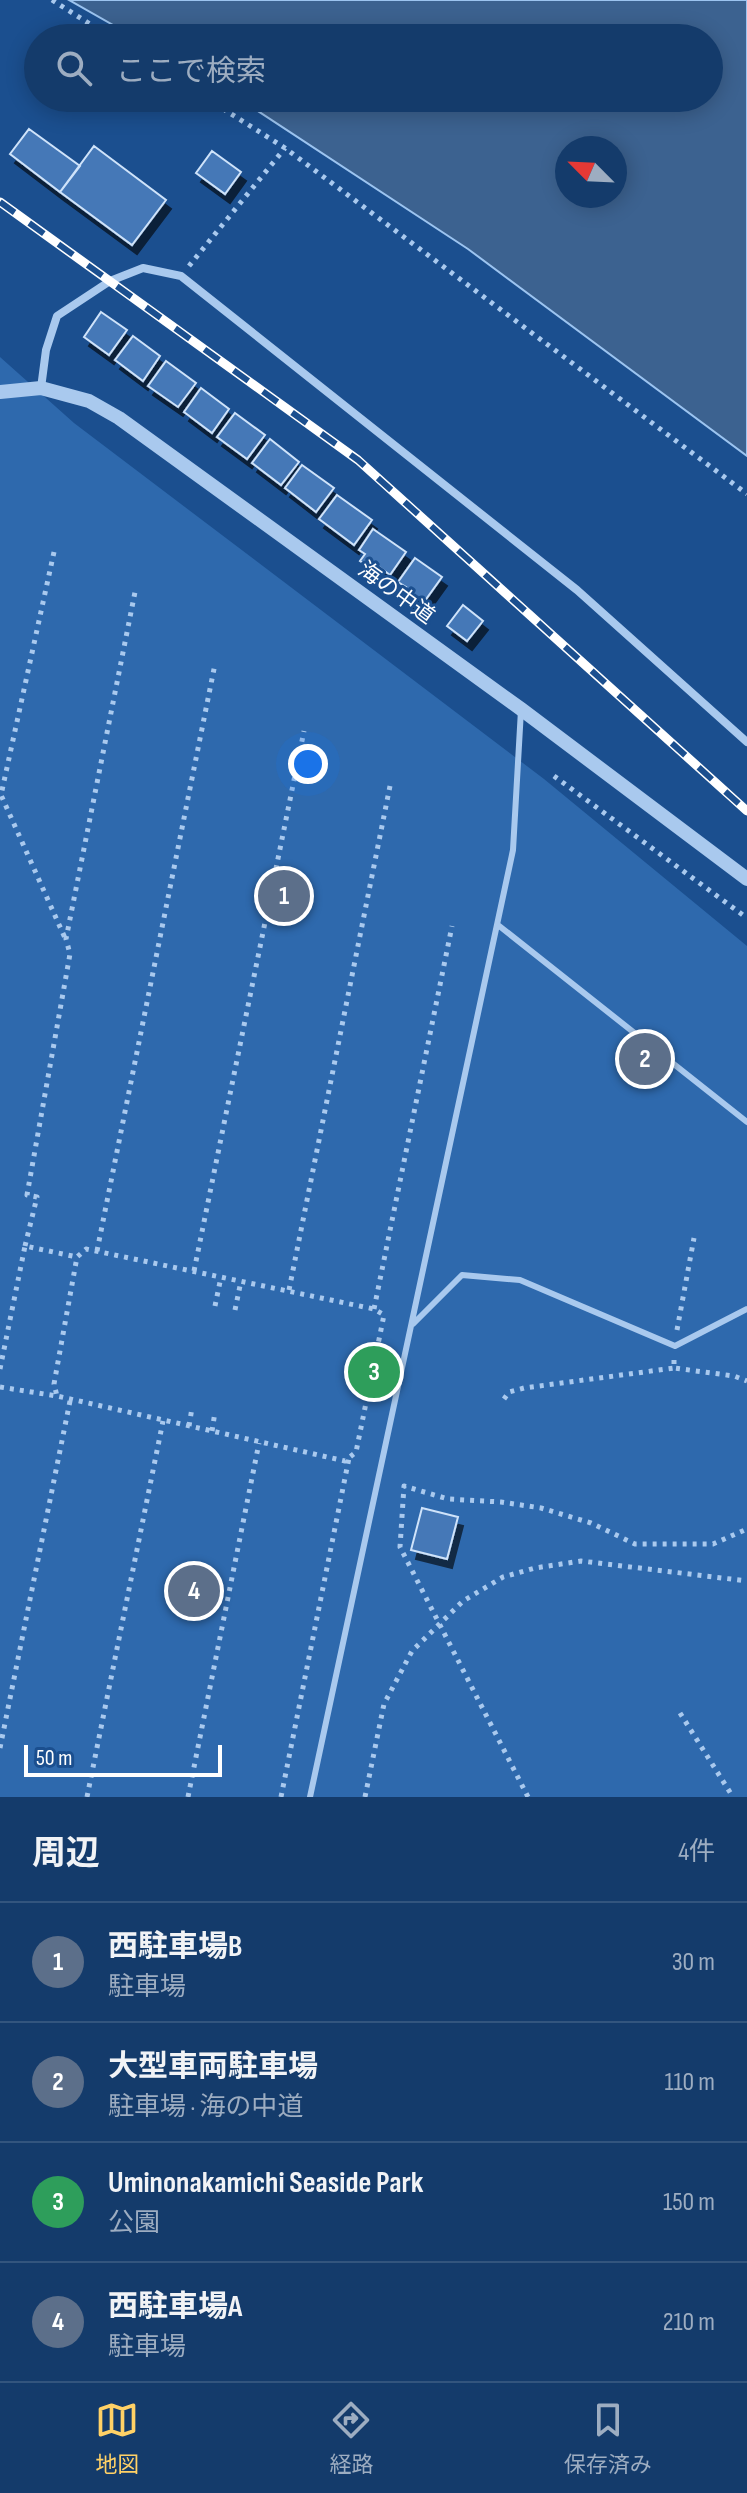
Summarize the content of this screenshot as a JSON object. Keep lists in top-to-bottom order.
{
  "streets": {
    "street": ["海の中道"]
  },
  "scale_bar": "50 m",
  "north": "top left",
  "page": {
    "search": "ここで検索",
    "pins": [
      "1",
      "2",
      "3",
      "4"
    ],
    "scale": "50 m",
    "heading": ["周辺", "4件"],
    "list": [
      {
        "mark": "1",
        "name": "西駐車場B",
        "note": "駐車場",
        "value": "30 m"
      },
      {
        "mark": "2",
        "name": "大型車両駐車場",
        "note": "駐車場 · 海の中道",
        "value": "110 m"
      },
      {
        "mark": "3",
        "name": "Uminonakamichi Seaside Park",
        "note": "公園",
        "value": "150 m"
      },
      {
        "mark": "4",
        "name": "西駐車場A",
        "note": "駐車場",
        "value": "210 m"
      }
    ],
    "nav": ["地図", "経路", "保存済み"]
  }
}
